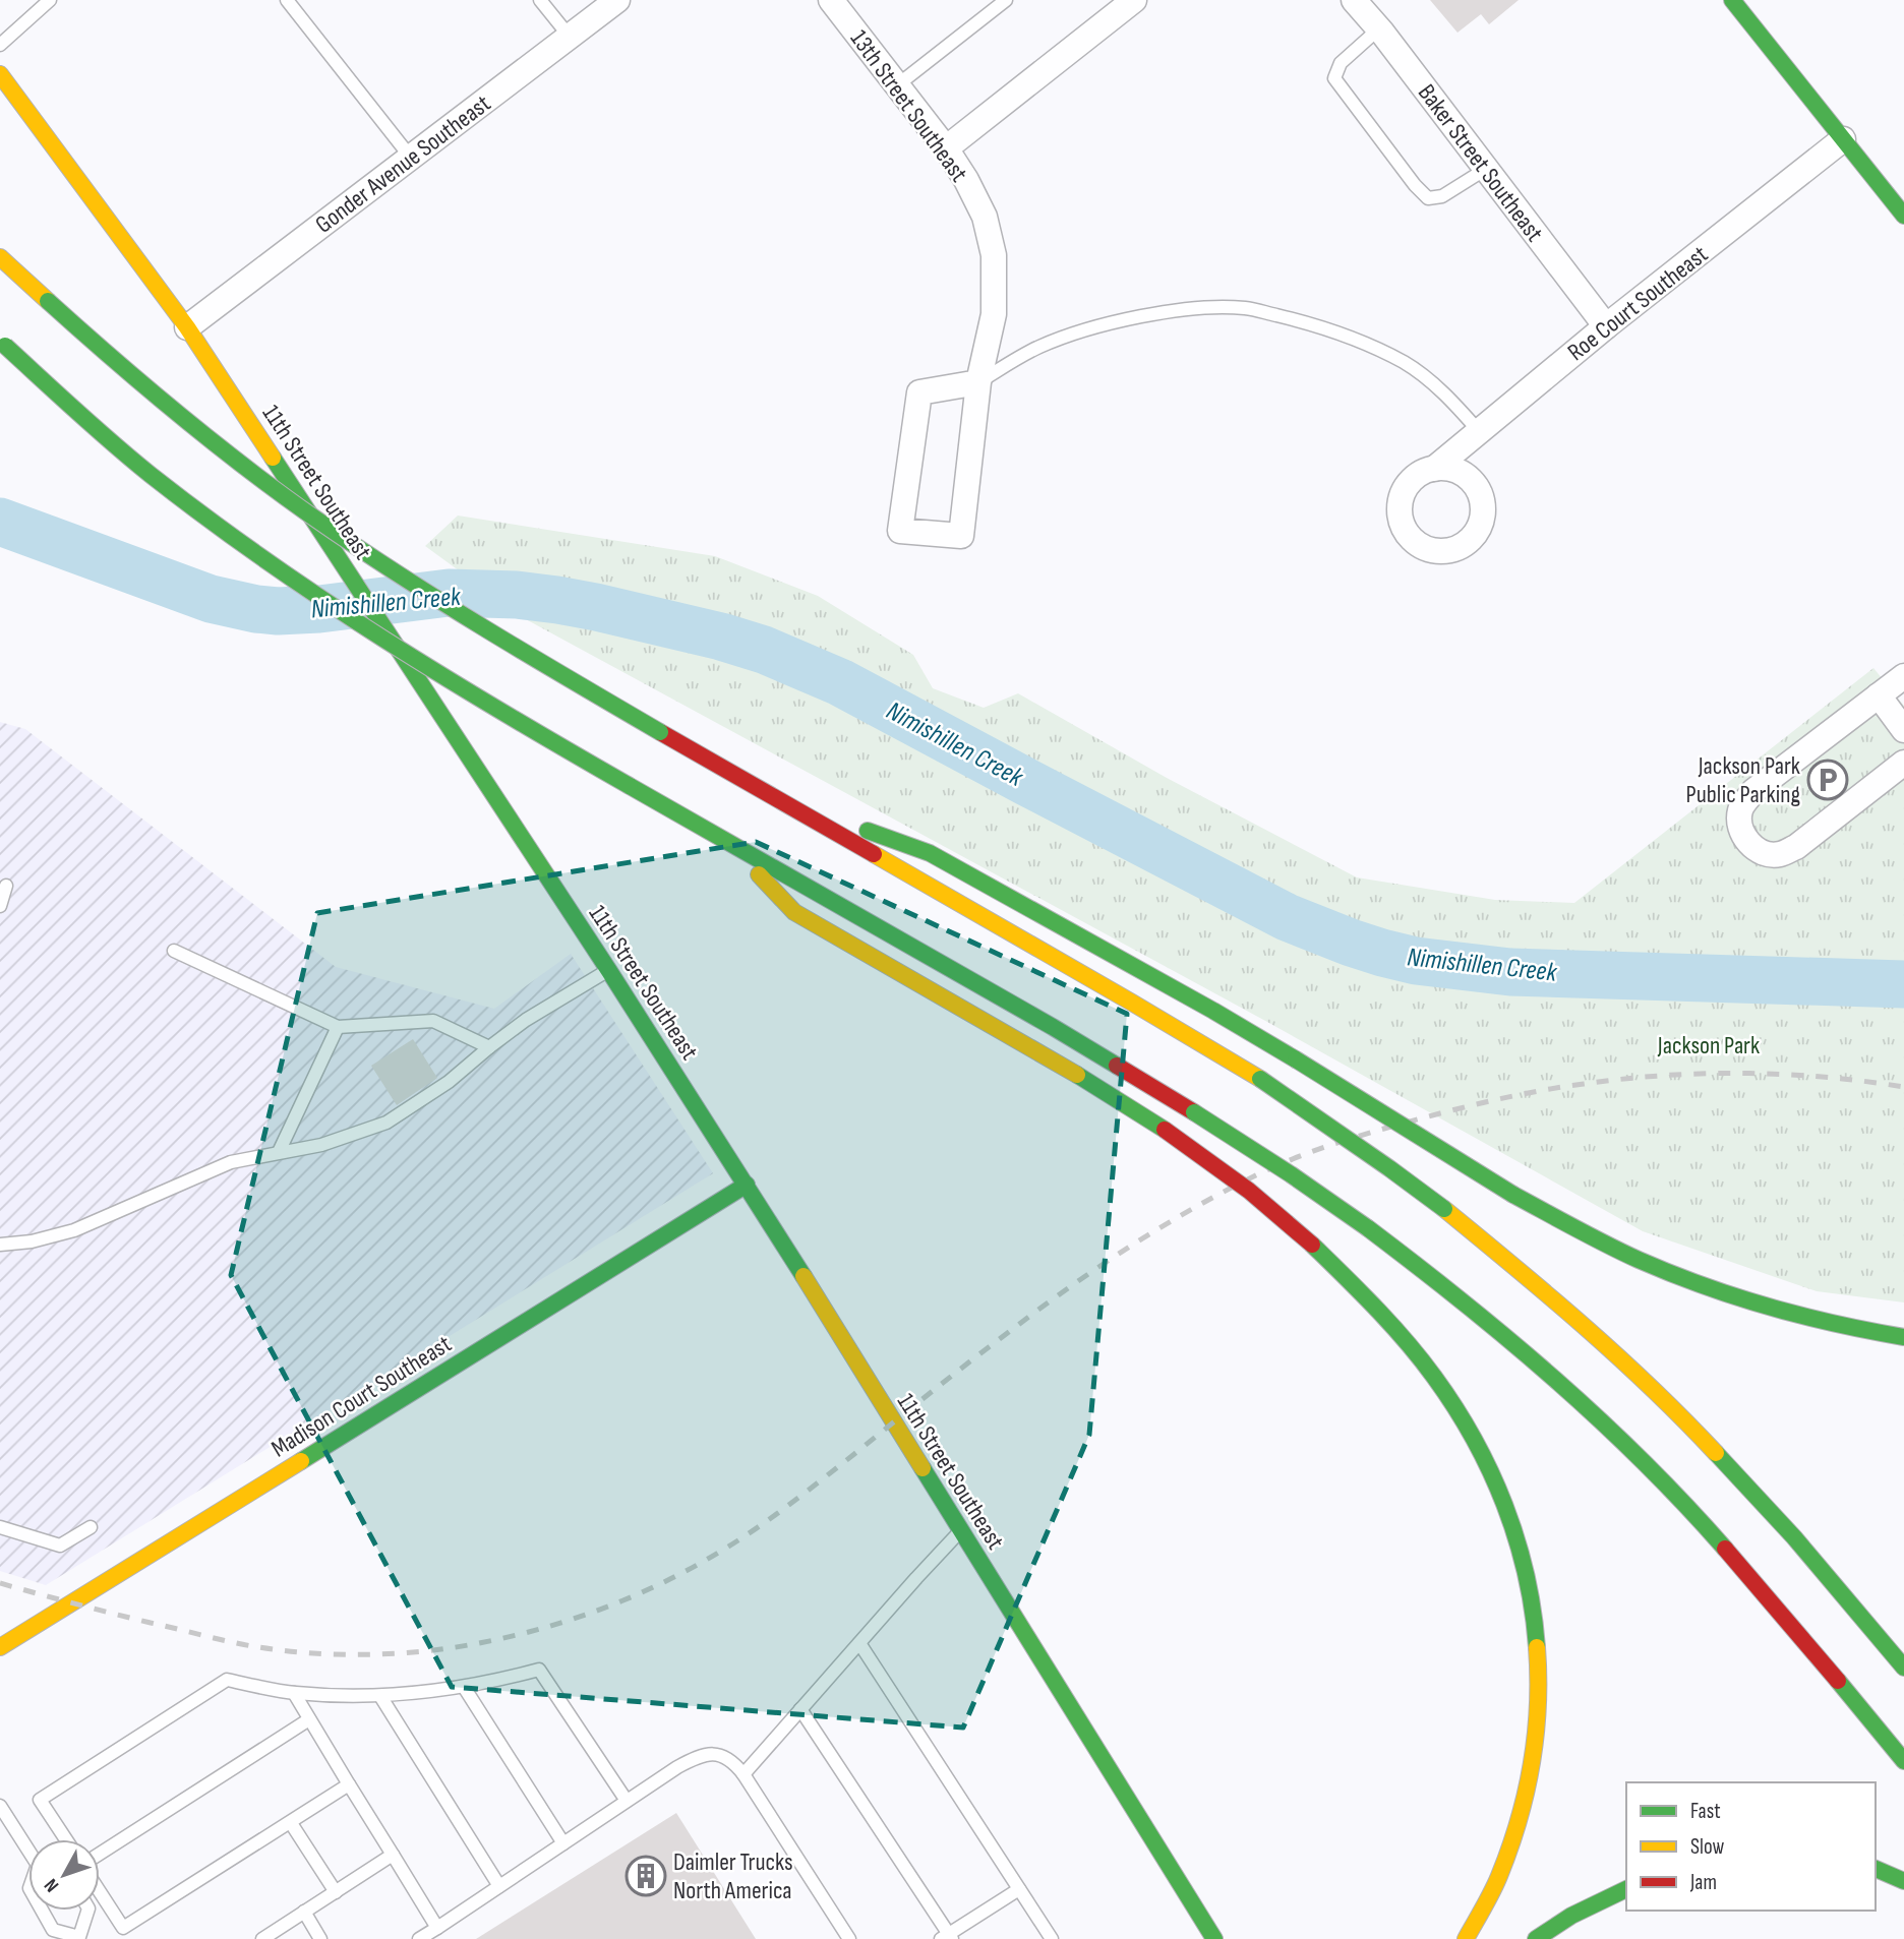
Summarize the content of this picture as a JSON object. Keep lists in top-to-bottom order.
{
  "streets": {
    "main road": ["11th Street Southeast", "Madison Court Southeast"],
    "street": [
      "13th Street Southeast",
      "Baker Street Southeast",
      "Gonder Avenue Southeast",
      "Roe Court Southeast"
    ]
  },
  "crossings": [
    ["Baker Street Southeast", "Roe Court Southeast"],
    ["Gonder Avenue Southeast", "11th Street Southeast"],
    ["11th Street Southeast", "Madison Court Southeast"]
  ],
  "water": ["Nimishillen Creek"],
  "parks": ["Jackson Park"],
  "places": {
    "parking": ["Jackson Park Public Parking"],
    "building": ["Daimler Trucks North America"]
  },
  "legend": ["Fast", "Slow", "Jam"],
  "north": "bottom left"
}
